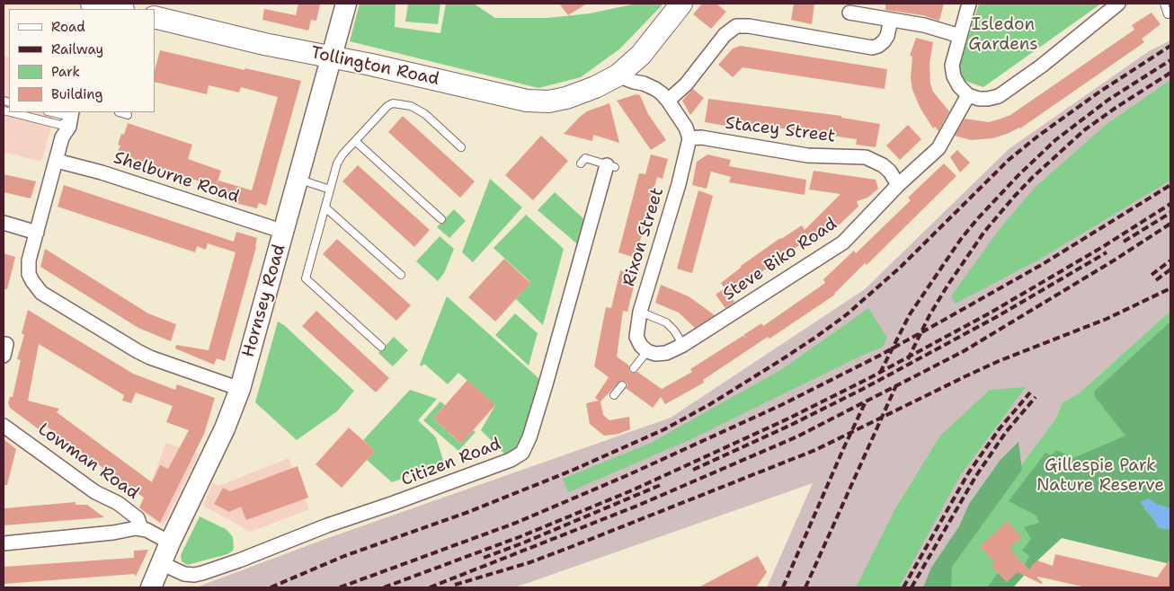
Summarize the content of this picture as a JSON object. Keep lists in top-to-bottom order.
{
  "streets": {
    "highway": ["Tollington Road"],
    "main road": ["Hornsey Road"],
    "street": [
      "Stacey Street",
      "Shelburne Road",
      "Rixon Street",
      "Steve Biko Road",
      "Lowman Road",
      "Citizen Road"
    ]
  },
  "crossings": [
    ["Tollington Road", "Hornsey Road"],
    ["Stacey Street", "Rixon Street"],
    ["Stacey Street", "Steve Biko Road"],
    ["Shelburne Road", "Hornsey Road"],
    ["Rixon Street", "Steve Biko Road"],
    ["Hornsey Road", "Lowman Road"],
    ["Hornsey Road", "Citizen Road"]
  ],
  "parks": ["Isledon Gardens", "Gillespie Park Nature Reserve"],
  "legend": [
    "Road",
    "Railway",
    "Park",
    "Building"
  ]
}
